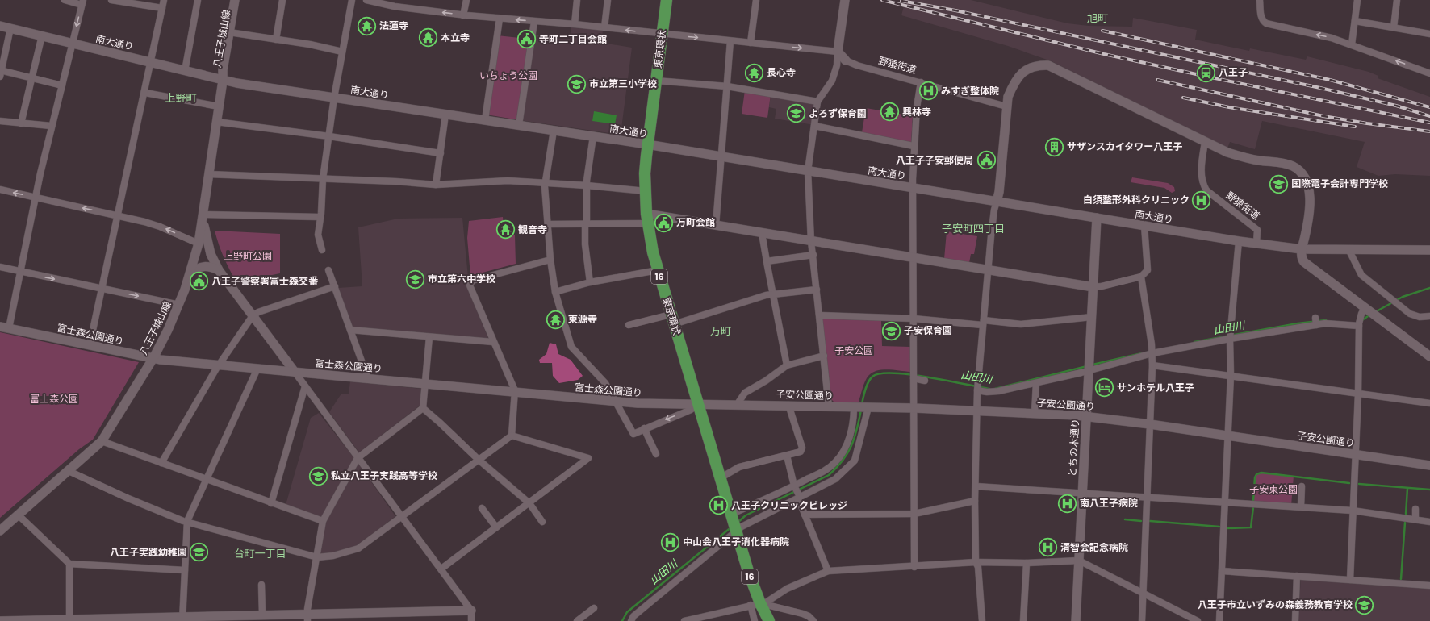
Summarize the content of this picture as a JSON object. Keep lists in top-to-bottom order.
{
  "streets": {
    "highway": ["東京環状", "16"],
    "street": [
      "八王子城山線",
      "南大通り",
      "野猿街道",
      "富士森公園通り",
      "子安公園通り",
      "とちの木通り"
    ]
  },
  "crossings": [
    ["八王子城山線", "南大通り"],
    ["八王子城山線", "富士森公園通り"],
    ["南大通り", "東京環状"],
    ["南大通り", "野猿街道"],
    ["南大通り", "とちの木通り"],
    ["東京環状", "富士森公園通り"],
    ["東京環状", "子安公園通り"],
    ["富士森公園通り", "子安公園通り"],
    ["子安公園通り", "とちの木通り"]
  ],
  "districts": [
    "旭町",
    "上野町",
    "子安町四丁目",
    "万町",
    "台町一丁目"
  ],
  "water": ["山田川"],
  "parks": [
    "いちょう公園",
    "上野町公園",
    "子安公園",
    "富士森公園",
    "子安東公園"
  ],
  "places": {
    "temple": [
      "法蓮寺",
      "本立寺",
      "長心寺",
      "興林寺",
      "観音寺",
      "東源寺"
    ],
    "public building": [
      "寺町二丁目会館",
      "八王子子安郵便局",
      "万町会館",
      "八王子警察署富士森交番"
    ],
    "station": ["八王子"],
    "school or university": [
      "市立第三小学校",
      "よろず保育園",
      "国際電子会計専門学校",
      "市立第六中学校",
      "子安保育園",
      "私立八王子実践高等学校",
      "八王子実践幼稚園",
      "八王子市立いずみの森義務教育学校"
    ],
    "hospital": [
      "みすぎ整体院",
      "白須整形外科クリニック",
      "南八王子病院",
      "八王子クリニックビレッジ",
      "中山会八王子消化器病院",
      "清智会記念病院"
    ],
    "building": ["サザンスカイタワー八王子"],
    "hotel": ["サンホテル八王子"]
  }
}
